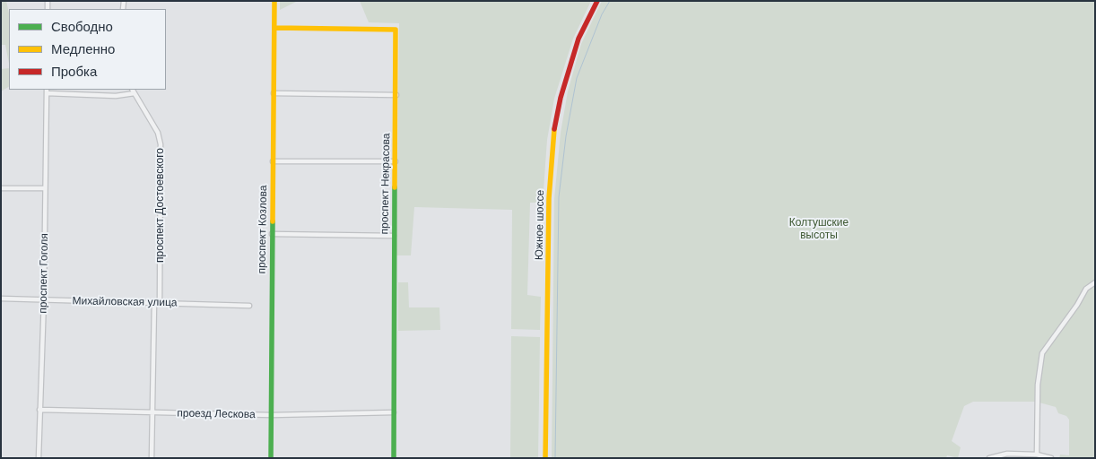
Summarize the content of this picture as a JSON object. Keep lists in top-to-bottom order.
{
  "streets": {
    "street": [
      "проспект Некрасова",
      "проспект Достоевского",
      "Южное шоссе",
      "проспект Козлова",
      "проспект Гоголя",
      "Михайловская улица",
      "проезд Лескова"
    ]
  },
  "crossings": [
    ["проспект Некрасова", "проспект Козлова"],
    ["проспект Некрасова", "проезд Лескова"],
    ["проспект Достоевского", "Михайловская улица"],
    ["проспект Козлова", "проезд Лескова"],
    ["проспект Гоголя", "Михайловская улица"],
    ["проспект Гоголя", "проезд Лескова"]
  ],
  "parks": ["Колтушские высоты"],
  "legend": ["Свободно", "Медленно", "Пробка"]
}
